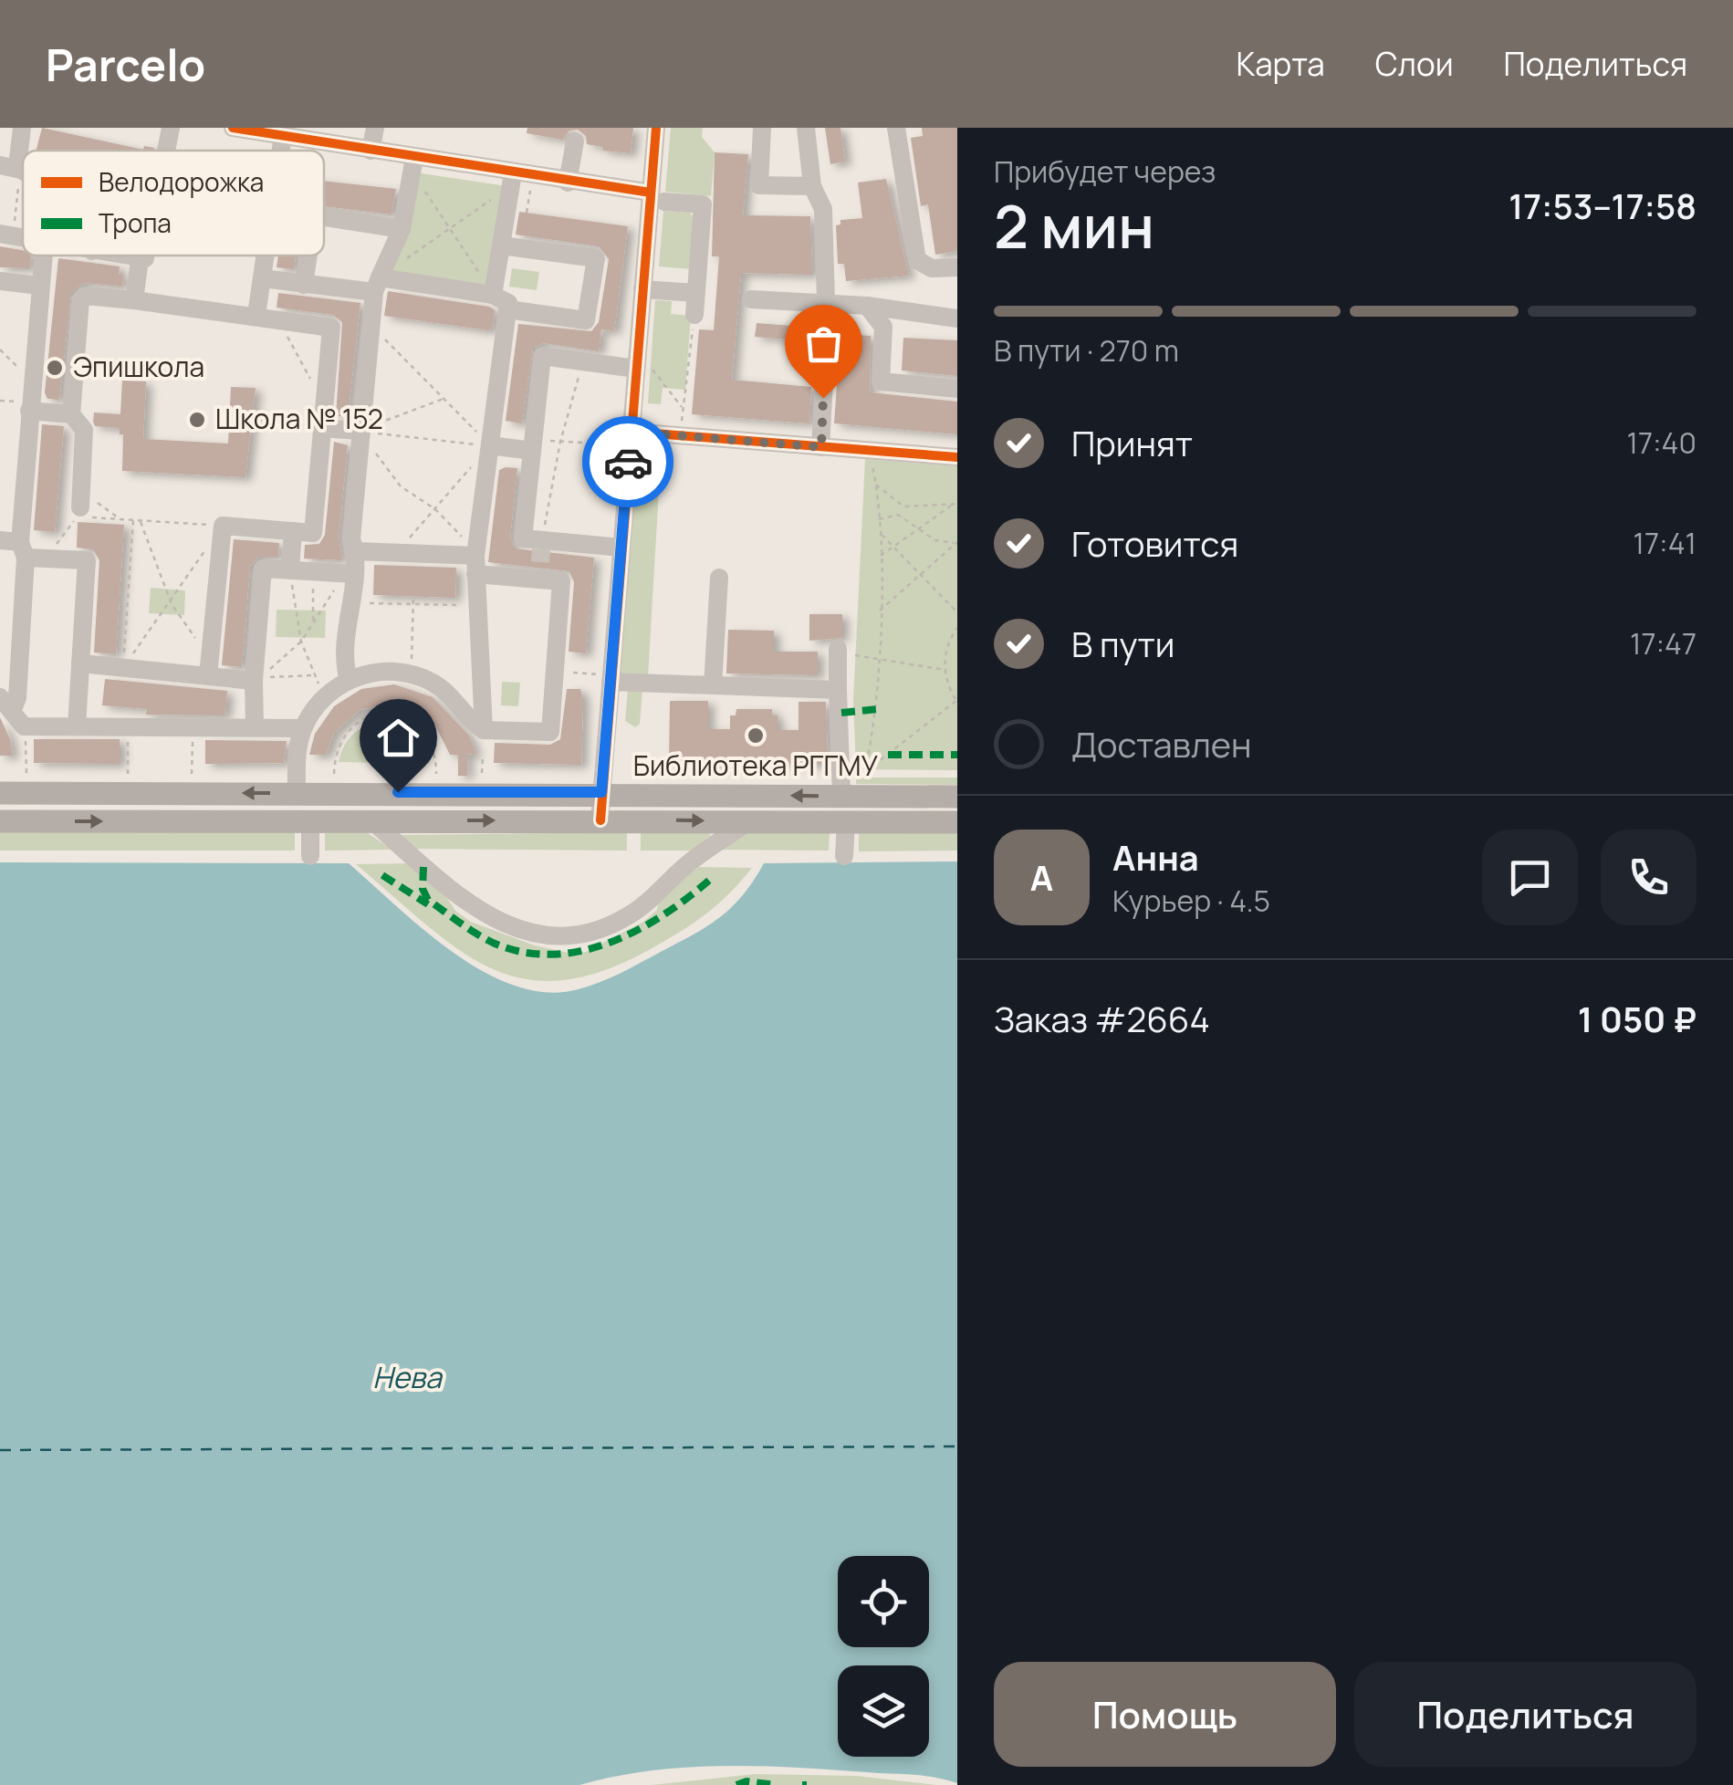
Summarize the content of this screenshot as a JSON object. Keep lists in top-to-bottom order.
{
  "water": ["Нева"],
  "places": ["Эпишкола", "Школа № 152", "Библиотека РГГМУ"],
  "legend": ["Велодорожка", "Тропа"],
  "page": {
    "header": "Parcelo",
    "nav": ["Карта", "Слои", "Поделиться"],
    "heading": ["2 мин", "Прибудет через", "17:53–17:58"],
    "panel": [
      "Анна",
      "Курьер · 4.5",
      "Заказ #2664",
      "1 050 ₽"
    ],
    "bar": "В пути · 270 m",
    "list": [
      ["Принят", "17:40"],
      ["Готовится", "17:41"],
      ["В пути", "17:47"],
      "Доставлен"
    ],
    "round": "А",
    "buttons": ["Помощь", "Поделиться"]
  }
}
